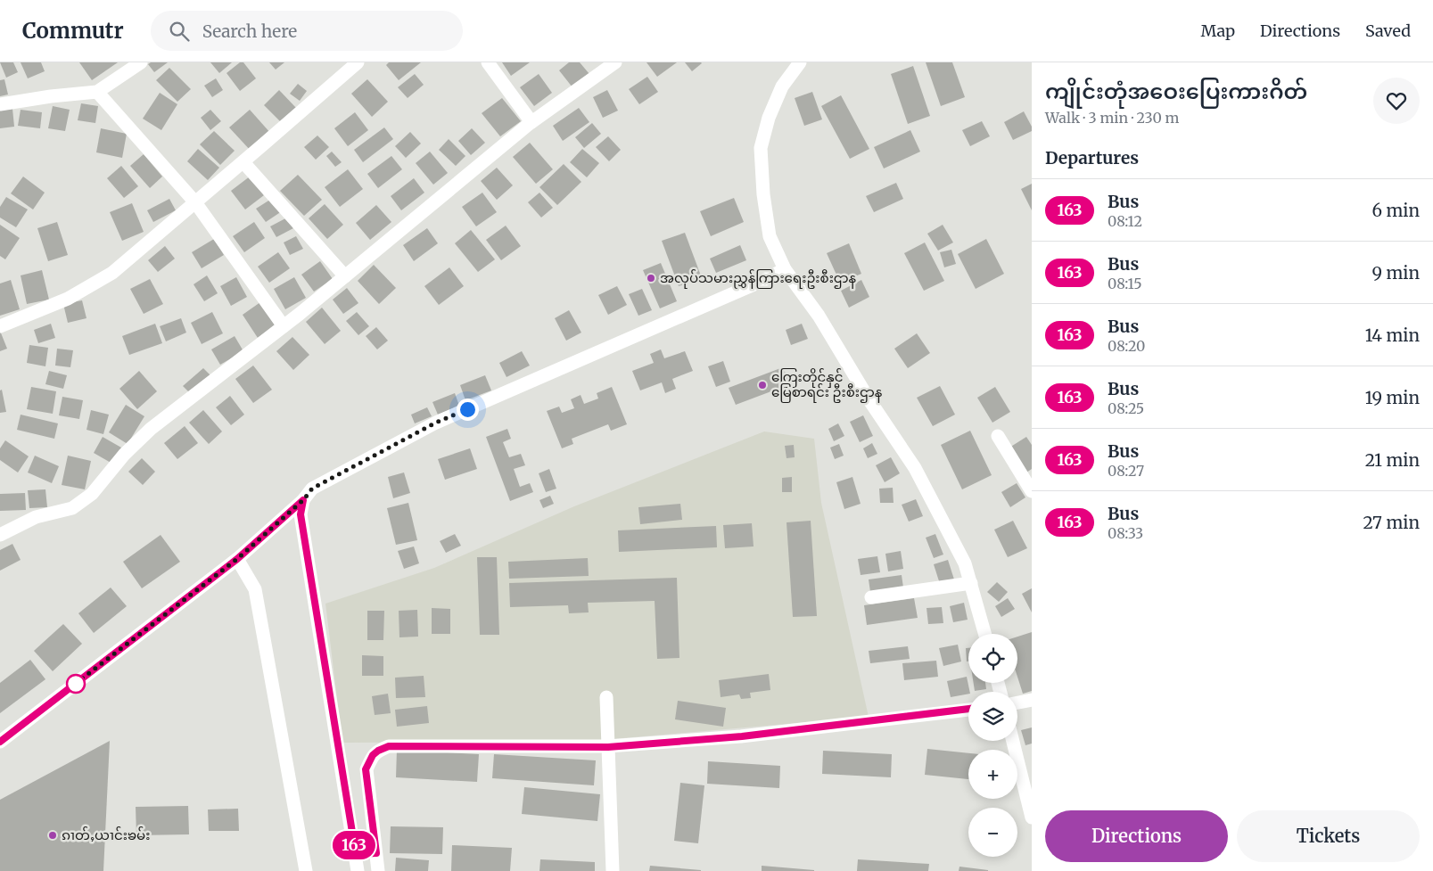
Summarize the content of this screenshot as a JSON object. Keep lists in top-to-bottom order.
{
  "places": ["အလုပ်သမားညွှန်ကြားရေးဦးစီးဌာန", "ကြေးတိုင်နှင့် မြေစာရင်း ဦးစီးဌာန", "ၵၢတ်ႇယၢင်းၶမ်း"],
  "lines": ["bus line 163"],
  "page": {
    "header": "Commutr",
    "search": "Search here",
    "nav": ["Map", "Directions", "Saved"],
    "on_map": "163",
    "heading": [
      ["ကျိုင်းတုံအဝေးပြေးကားဂိတ်", "Walk · 3 min · 230 m"],
      "Departures"
    ],
    "list": [
      {
        "mark": "163",
        "name": "Bus",
        "note": "08:12",
        "value": "6 min"
      },
      {
        "mark": "163",
        "name": "Bus",
        "note": "08:15",
        "value": "9 min"
      },
      {
        "mark": "163",
        "name": "Bus",
        "note": "08:20",
        "value": "14 min"
      },
      {
        "mark": "163",
        "name": "Bus",
        "note": "08:25",
        "value": "19 min"
      },
      {
        "mark": "163",
        "name": "Bus",
        "note": "08:27",
        "value": "21 min"
      },
      {
        "mark": "163",
        "name": "Bus",
        "note": "08:33",
        "value": "27 min"
      }
    ],
    "map_buttons": ["+", "−"],
    "buttons": ["Directions", "Tickets"]
  }
}
